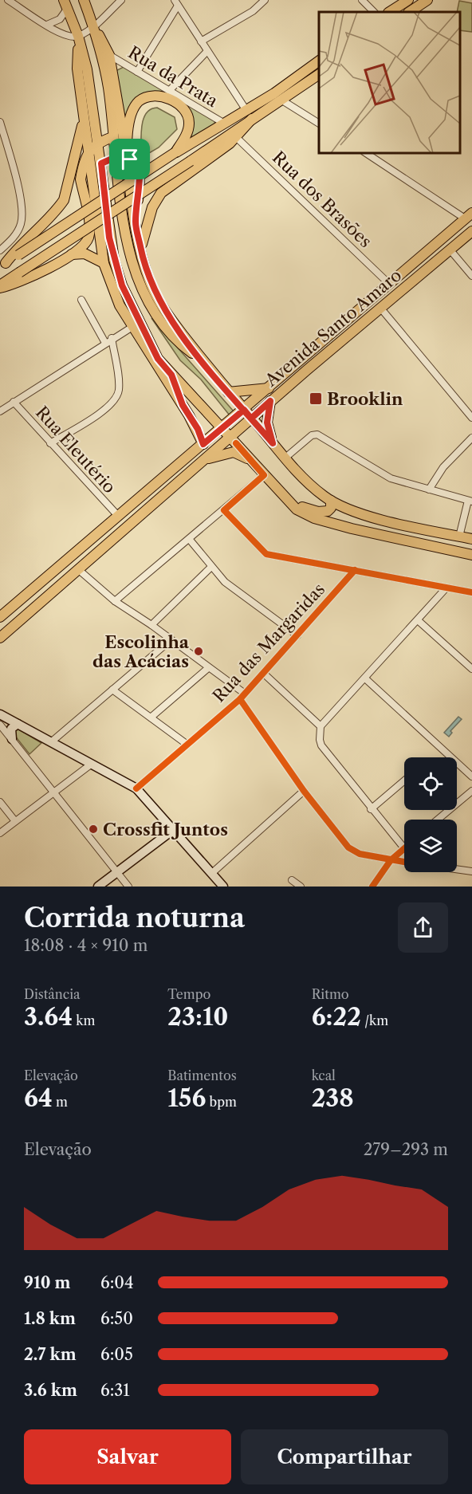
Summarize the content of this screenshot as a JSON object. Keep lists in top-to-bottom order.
{
  "streets": {
    "main road": ["Avenida Santo Amaro"],
    "street": [
      "Rua da Prata",
      "Rua dos Brasões",
      "Rua Eleutério",
      "Rua das Margaridas"
    ]
  },
  "crossings": [
    ["Rua dos Brasões", "Avenida Santo Amaro"],
    ["Avenida Santo Amaro", "Rua Eleutério"]
  ],
  "places": {
    "transit": ["Brooklin"],
    "other": ["Escolinha das Acácias", "Crossfit Juntos"]
  },
  "page": {
    "heading": ["Corrida noturna", "18:08 · 4 × 910 m"],
    "stats": [
      ["Distância", "3.64 km"],
      ["Tempo", "23:10"],
      ["Ritmo", "6:22 /km"],
      ["Elevação", "64 m"],
      ["Batimentos", "156 bpm"],
      ["kcal", "238"]
    ],
    "chart": ["Elevação", "279–293 m"],
    "list": [
      {
        "name": "910 m",
        "note": "6:04"
      },
      {
        "name": "1.8 km",
        "note": "6:50"
      },
      {
        "name": "2.7 km",
        "note": "6:05"
      },
      {
        "name": "3.6 km",
        "note": "6:31"
      }
    ],
    "buttons": ["Salvar", "Compartilhar"]
  }
}
